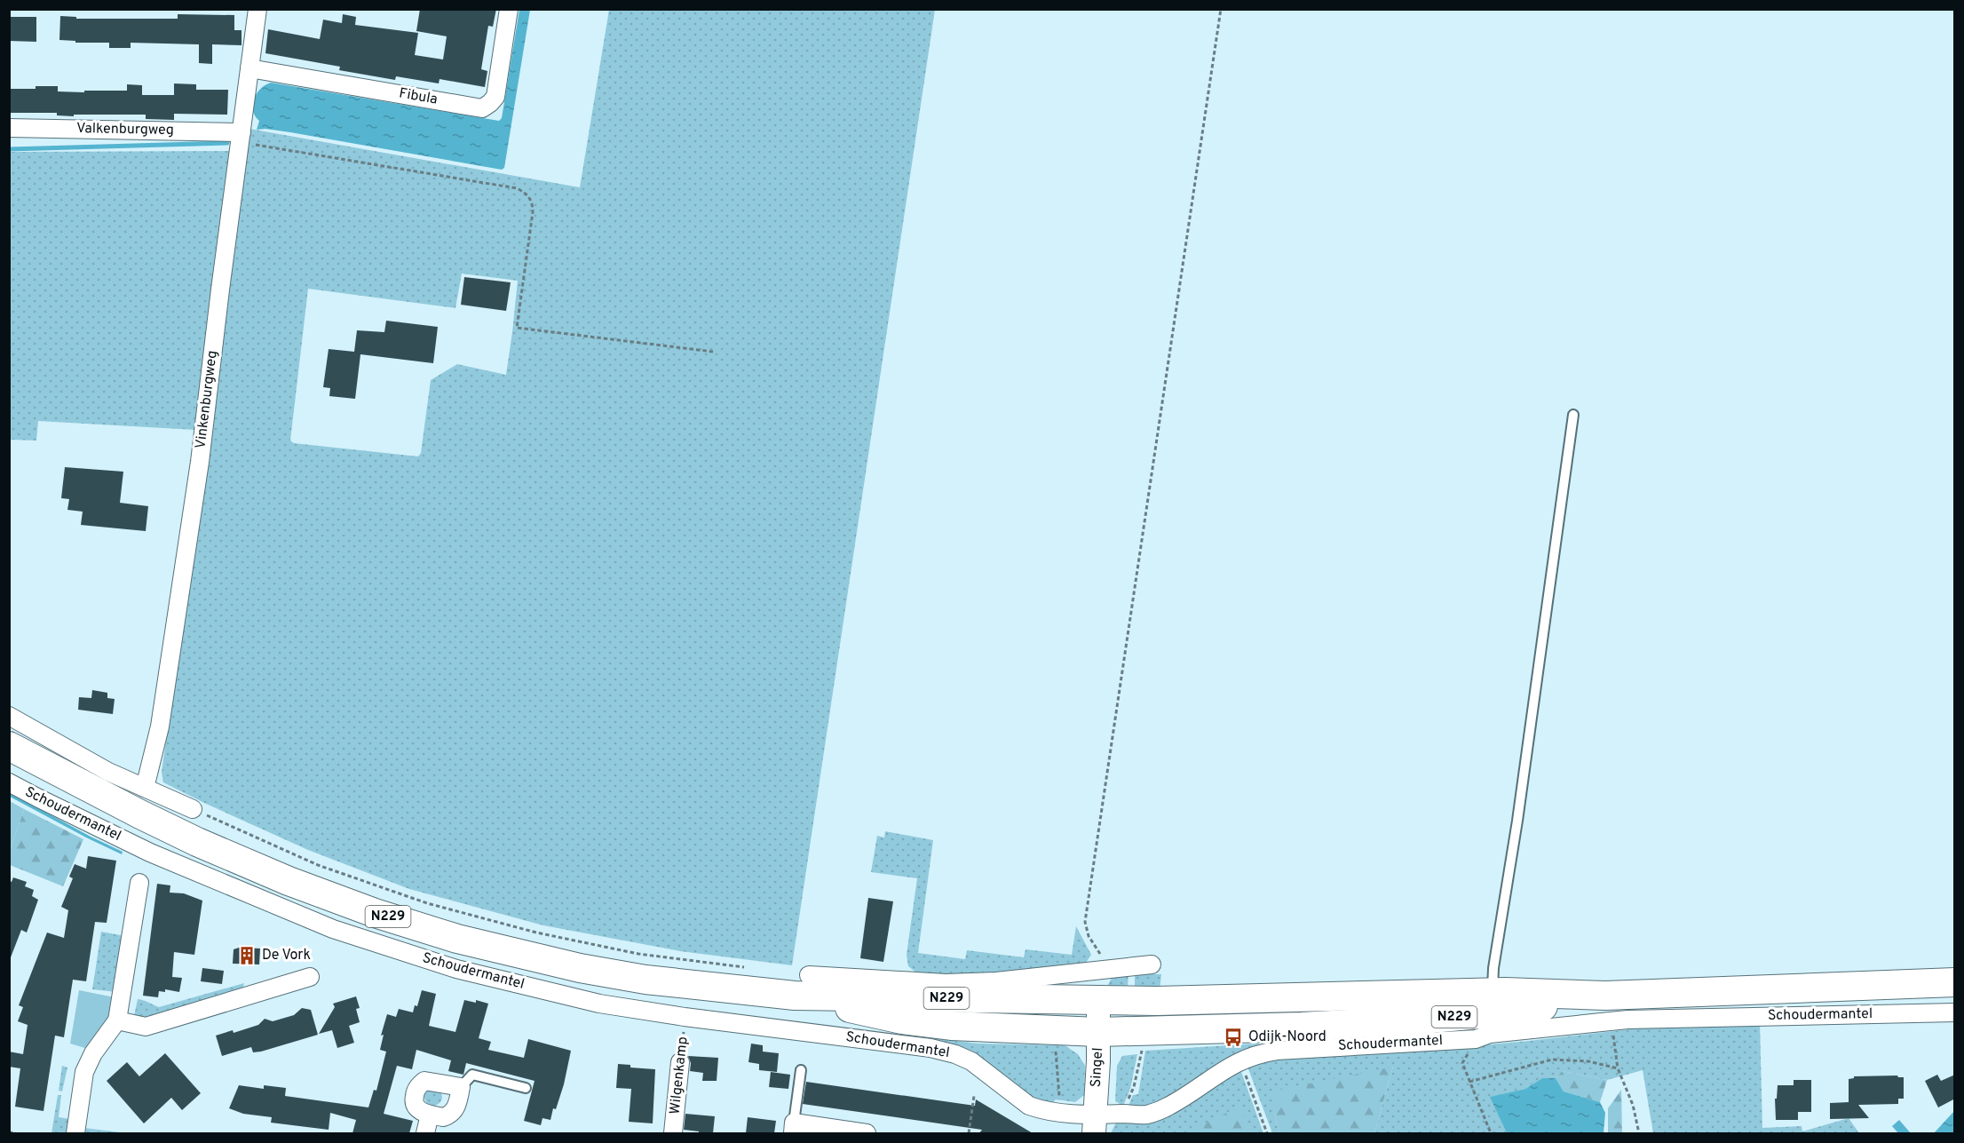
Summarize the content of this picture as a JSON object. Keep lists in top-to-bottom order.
{
  "streets": {
    "main road": ["Schoudermantel", "N229"],
    "street": [
      "Fibula",
      "Valkenburgweg",
      "Vinkenburgweg",
      "Singel",
      "Wilgenkamp"
    ]
  },
  "crossings": [
    ["Fibula", "Vinkenburgweg"],
    ["Valkenburgweg", "Vinkenburgweg"],
    ["Schoudermantel", "Singel"],
    ["Schoudermantel", "Wilgenkamp"]
  ],
  "places": {
    "building": ["De Vork"],
    "bus stop": ["Odijk-Noord"]
  }
}
